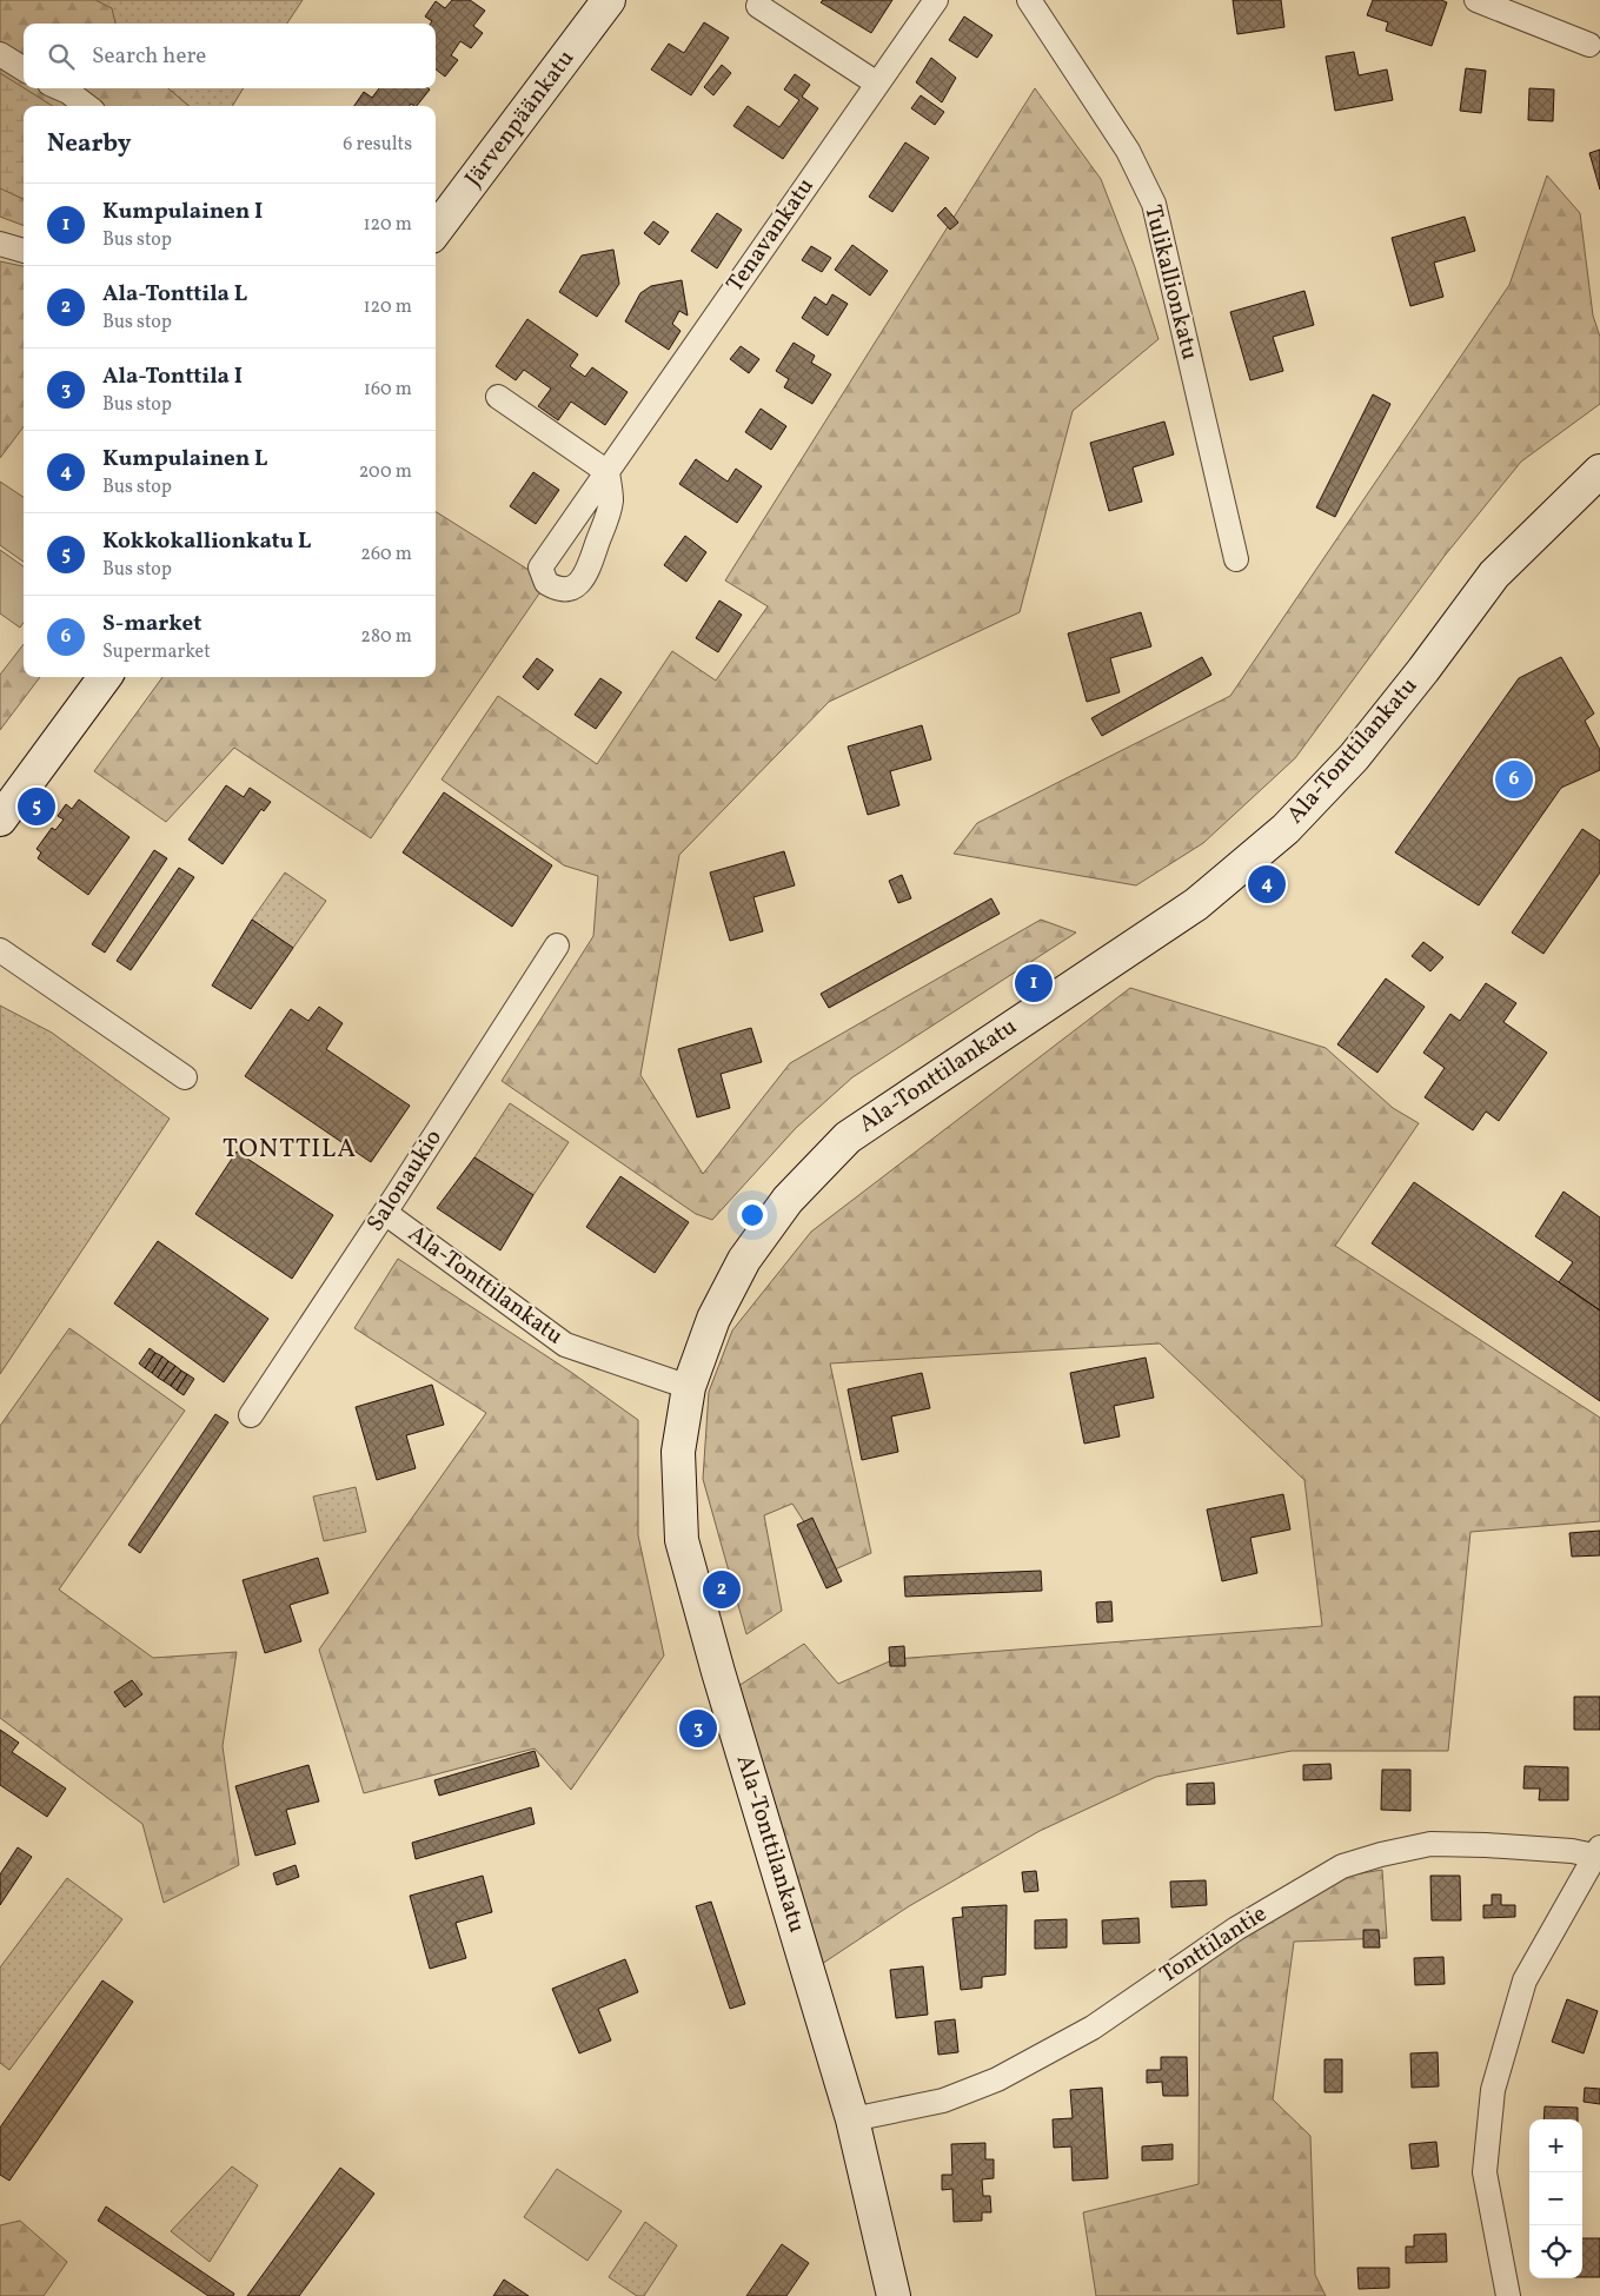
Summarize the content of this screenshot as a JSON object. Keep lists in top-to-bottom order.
{
  "streets": {
    "street": [
      "Järvenpäänkatu",
      "Tenavankatu",
      "Tulikallionkatu",
      "Ala-Tonttilankatu",
      "Salonaukio",
      "Tonttilantie"
    ]
  },
  "crossings": [
    ["Ala-Tonttilankatu", "Salonaukio"],
    ["Ala-Tonttilankatu", "Tonttilantie"]
  ],
  "districts": ["TONTTILA"],
  "page": {
    "search": "Search here",
    "heading": ["Nearby", "6 results"],
    "list": [
      {
        "mark": "1",
        "name": "Kumpulainen I",
        "note": "Bus stop",
        "value": "120 m"
      },
      {
        "mark": "2",
        "name": "Ala-Tonttila L",
        "note": "Bus stop",
        "value": "120 m"
      },
      {
        "mark": "3",
        "name": "Ala-Tonttila I",
        "note": "Bus stop",
        "value": "160 m"
      },
      {
        "mark": "4",
        "name": "Kumpulainen L",
        "note": "Bus stop",
        "value": "200 m"
      },
      {
        "mark": "5",
        "name": "Kokkokallionkatu L",
        "note": "Bus stop",
        "value": "260 m"
      },
      {
        "mark": "6",
        "name": "S-market",
        "note": "Supermarket",
        "value": "280 m"
      }
    ],
    "pins": [
      "6",
      "5",
      "4",
      "1",
      "2",
      "3"
    ],
    "map_buttons": ["+", "−"]
  }
}
